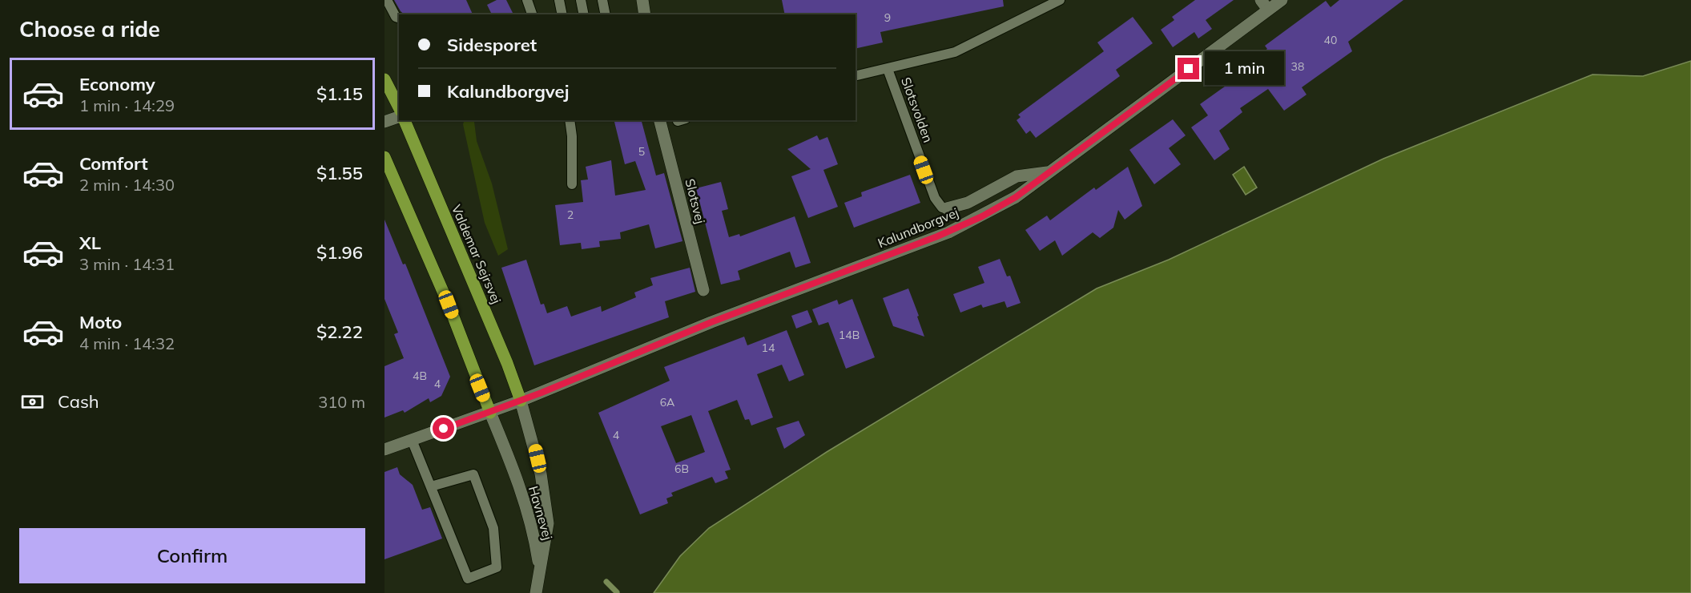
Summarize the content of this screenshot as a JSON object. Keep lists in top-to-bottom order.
{
  "streets": {
    "main road": ["Valdemar Sejrsvej"],
    "street": ["Slotsvej", "Kalundborgvej", "Havnevej"],
    "lane": ["Slotsvolden"]
  },
  "crossings": [
    ["Kalundborgvej", "Valdemar Sejrsvej"],
    ["Kalundborgvej", "Havnevej"],
    ["Valdemar Sejrsvej", "Havnevej"]
  ],
  "house_numbers": [
    "9",
    "40",
    "38",
    "5",
    "2",
    "14B",
    "14",
    "4B",
    "4",
    "6A",
    "4",
    "6B"
  ],
  "page": {
    "heading": "Choose a ride",
    "banner": ["Sidesporet", "Kalundborgvej"],
    "bubble": "1 min",
    "list": [
      {
        "name": "Economy",
        "note": "1 min · 14:29",
        "value": "$1.15"
      },
      {
        "name": "Comfort",
        "note": "2 min · 14:30",
        "value": "$1.55"
      },
      {
        "name": "XL",
        "note": "3 min · 14:31",
        "value": "$1.96"
      },
      {
        "name": "Moto",
        "note": "4 min · 14:32",
        "value": "$2.22"
      }
    ],
    "pay": ["Cash", "310 m"],
    "buttons": "Confirm"
  }
}
